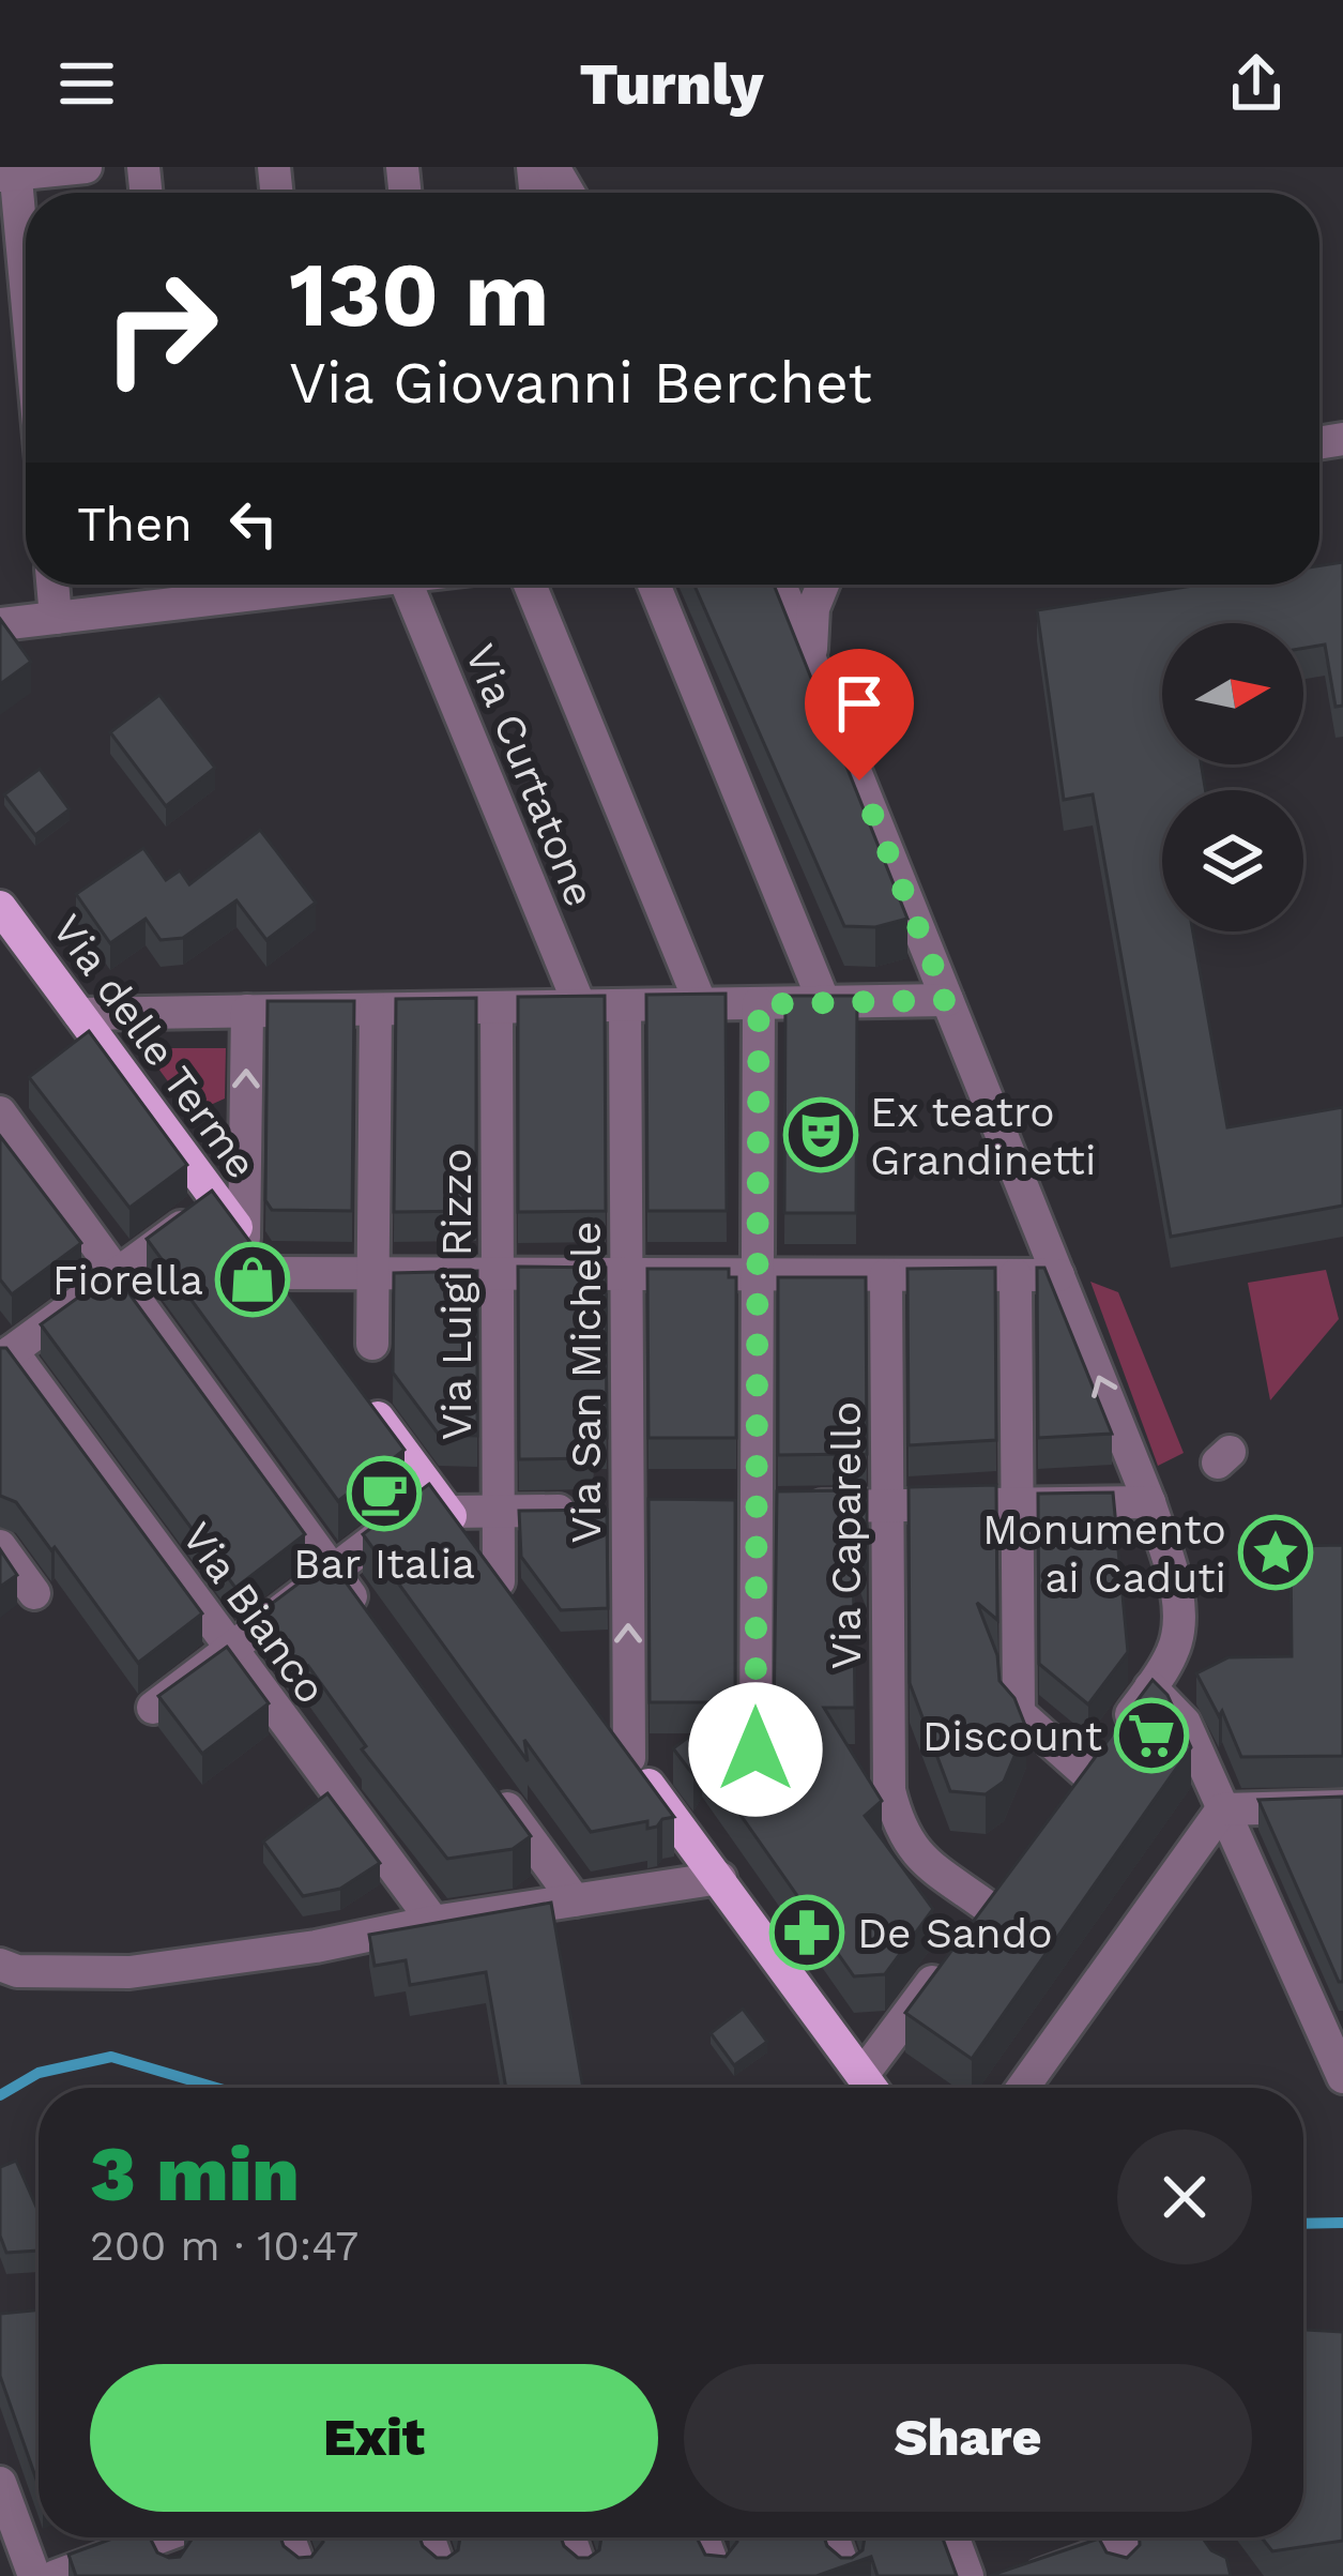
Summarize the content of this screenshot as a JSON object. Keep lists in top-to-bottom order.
{
  "streets": {
    "main road": ["Via delle Terme"],
    "street": [
      "Via Curtatone",
      "Via Luigi Rizzo",
      "Via San Michele",
      "Via Caparello",
      "Via Bianco"
    ]
  },
  "places": {
    "theatre": ["Ex teatro Grandinetti"],
    "shop": ["Fiorella"],
    "cafe": ["Bar Italia"],
    "place": ["Monumento ai Caduti"],
    "supermarket": ["Discount"],
    "pharmacy": ["De Sando"]
  },
  "north": "right",
  "page": {
    "header": "Turnly",
    "turn": ["130 m", "Via Giovanni Berchet"],
    "then": "Then",
    "heading": ["3 min", "200 m · 10:47"],
    "buttons": ["Exit", "Share"]
  }
}
